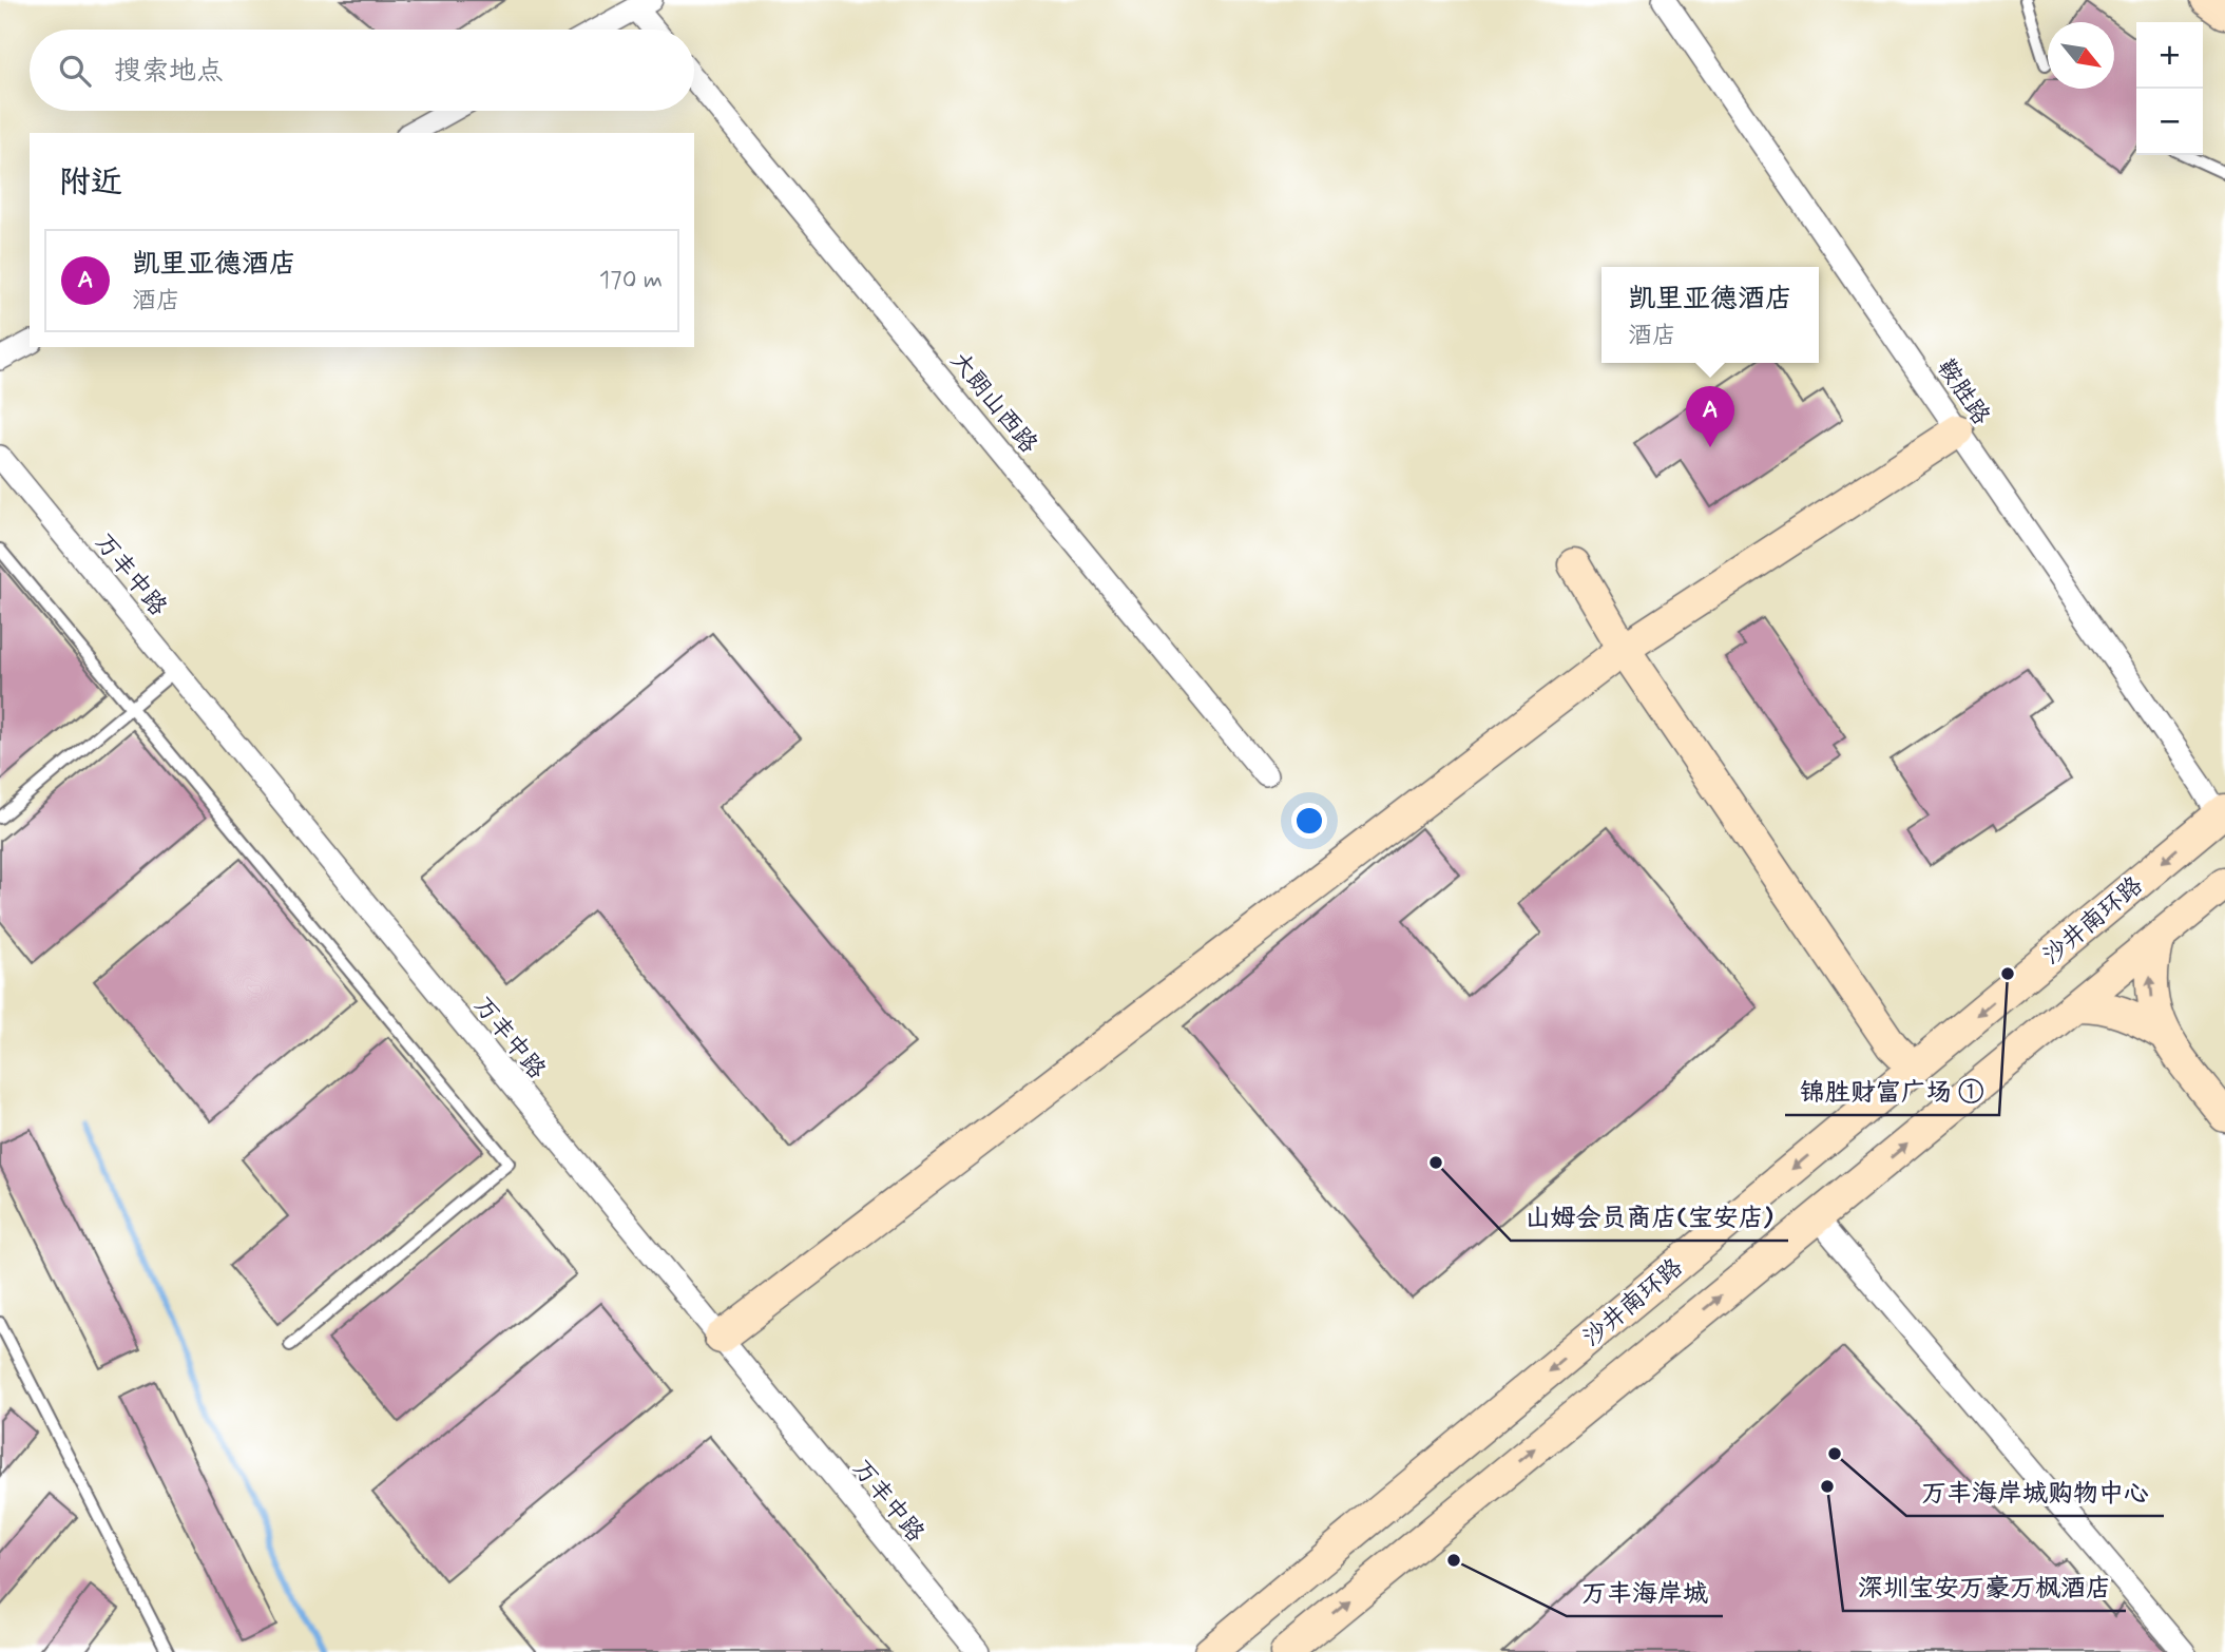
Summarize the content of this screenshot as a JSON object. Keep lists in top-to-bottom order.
{
  "streets": {
    "main road": ["沙井南环路"],
    "street": ["鞍胜路", "大朗山西路", "万丰中路"]
  },
  "crossings": [
    ["鞍胜路", "沙井南环路"]
  ],
  "places": [
    "锦胜财富广场 ①",
    "山姆会员商店(宝安店)",
    "万丰海岸城购物中心",
    "深圳宝安万豪万枫酒店",
    "万丰海岸城"
  ],
  "north": "bottom right",
  "page": {
    "map_buttons": ["+", "−"],
    "search": "搜索地点",
    "heading": "附近",
    "list": [
      {
        "mark": "A",
        "name": "凯里亚德酒店",
        "note": "酒店",
        "value": "170 m"
      }
    ],
    "popup": ["凯里亚德酒店", "酒店"],
    "pins": "A"
  }
}
